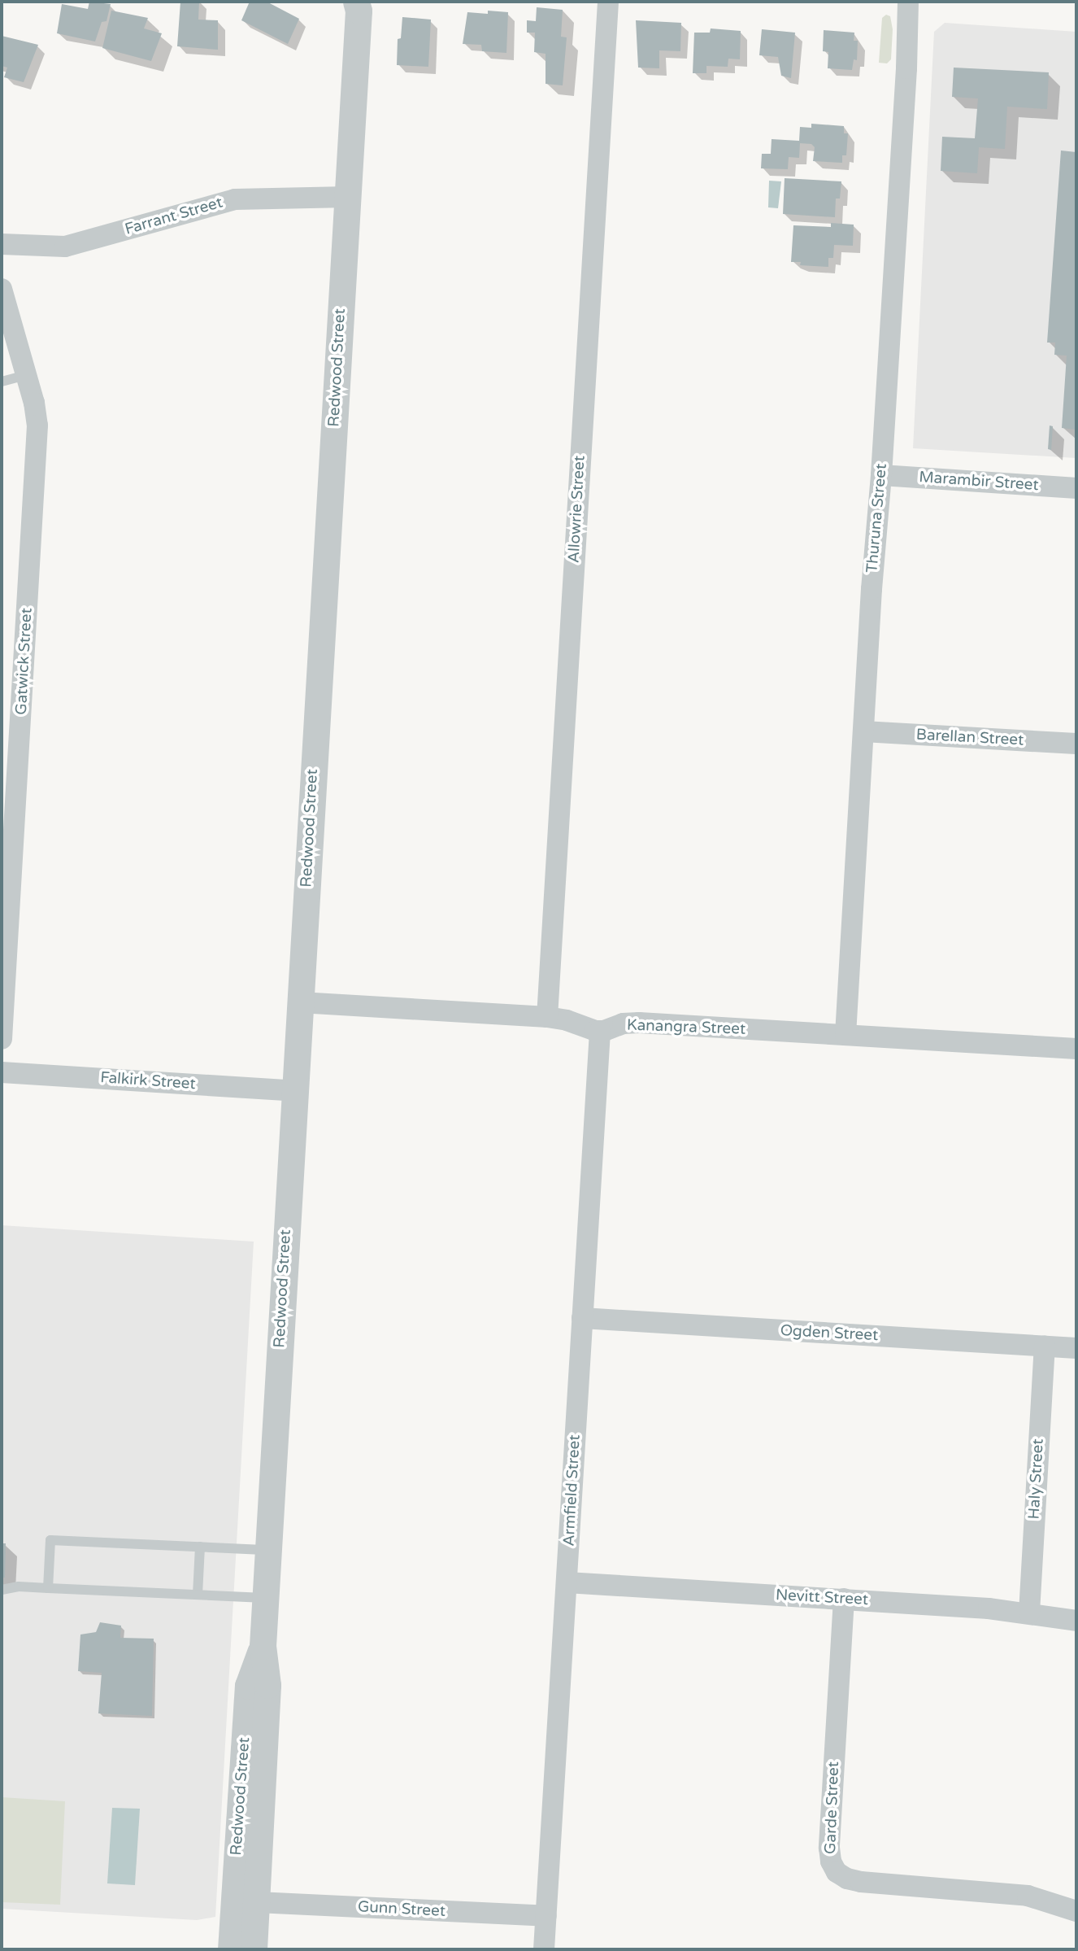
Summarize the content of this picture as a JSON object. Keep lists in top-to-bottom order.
{
  "streets": {
    "street": [
      "Farrant Street",
      "Redwood Street",
      "Marambir Street",
      "Allowrie Street",
      "Thuruna Street",
      "Gatwick Street",
      "Barellan Street",
      "Kanangra Street",
      "Falkirk Street",
      "Ogden Street",
      "Haly Street",
      "Armfield Street",
      "Nevitt Street",
      "Garde Street",
      "Gunn Street"
    ]
  },
  "crossings": [
    ["Farrant Street", "Redwood Street"],
    ["Redwood Street", "Falkirk Street"],
    ["Redwood Street", "Gunn Street"],
    ["Marambir Street", "Thuruna Street"],
    ["Thuruna Street", "Barellan Street"],
    ["Thuruna Street", "Kanangra Street"],
    ["Kanangra Street", "Armfield Street"],
    ["Ogden Street", "Haly Street"],
    ["Ogden Street", "Armfield Street"],
    ["Haly Street", "Nevitt Street"],
    ["Armfield Street", "Nevitt Street"],
    ["Armfield Street", "Gunn Street"],
    ["Nevitt Street", "Garde Street"]
  ]
}
